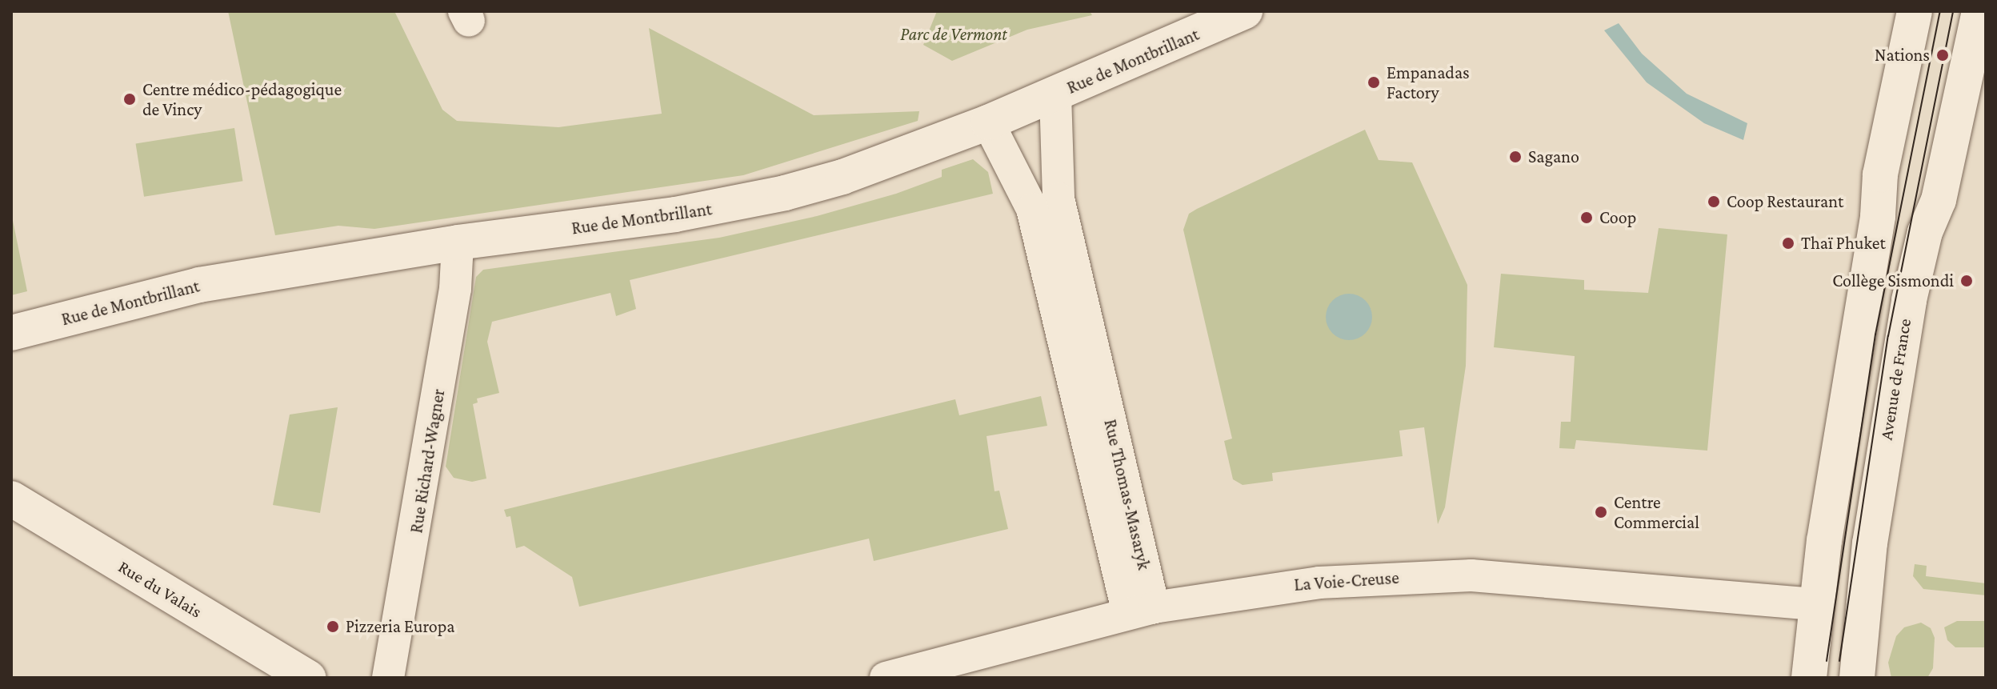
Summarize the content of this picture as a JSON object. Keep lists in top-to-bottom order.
{
  "streets": {
    "main road": ["Rue de Montbrillant", "Avenue de France", "Rue du Valais"],
    "street": ["Rue Richard-Wagner", "Rue Thomas-Masaryk", "La Voie-Creuse"]
  },
  "crossings": [
    ["Rue de Montbrillant", "Rue Richard-Wagner"],
    ["Rue de Montbrillant", "Rue Thomas-Masaryk"],
    ["Rue Thomas-Masaryk", "La Voie-Creuse"]
  ],
  "parks": ["Parc de Vermont"],
  "places": [
    "Nations",
    "Empanadas Factory",
    "Centre médico-pédagogique de Vincy",
    "Sagano",
    "Coop Restaurant",
    "Coop",
    "Thaï Phuket",
    "Collège Sismondi",
    "Centre Commercial",
    "Pizzeria Europa"
  ]
}
